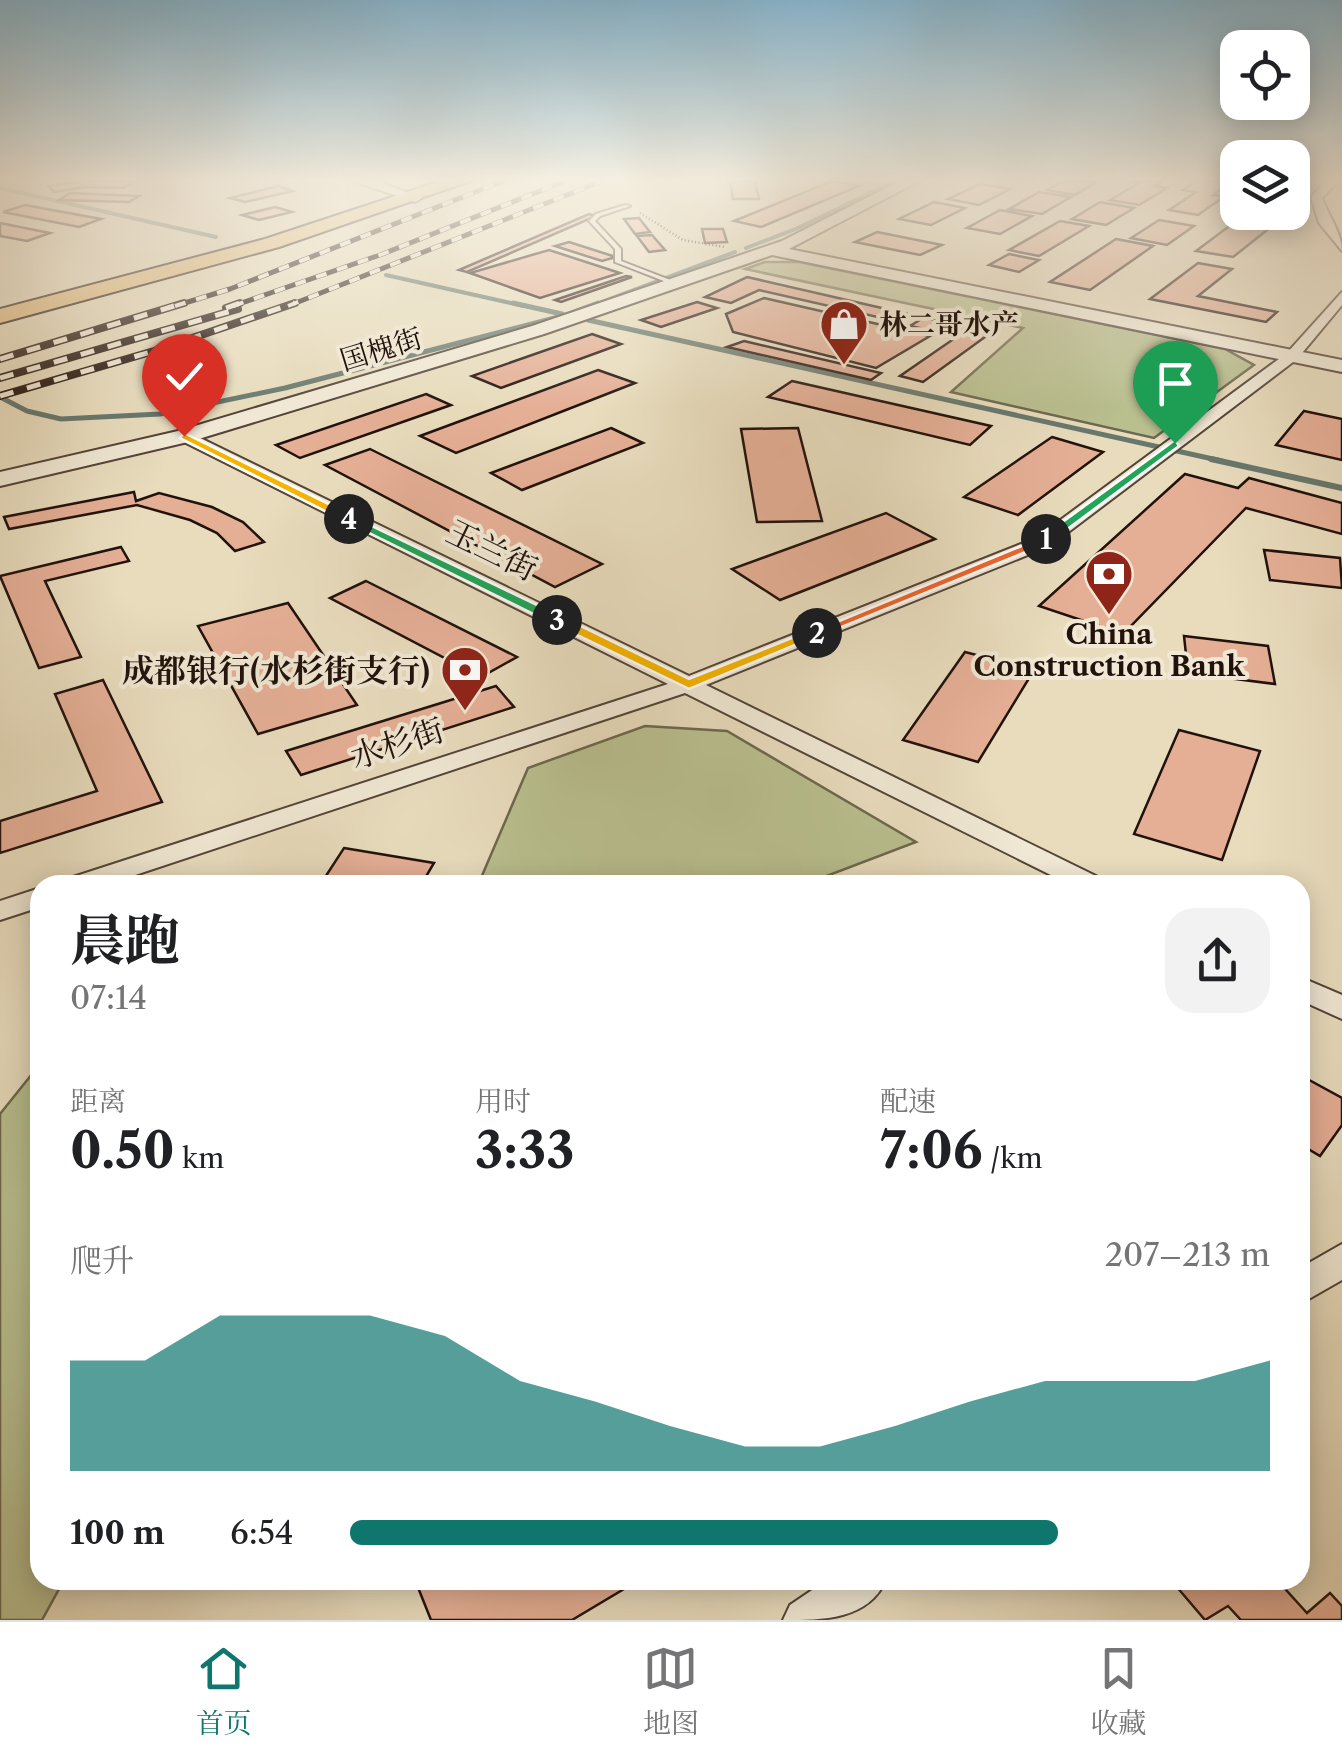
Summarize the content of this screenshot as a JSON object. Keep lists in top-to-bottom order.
{
  "streets": {
    "street": ["国槐街", "玉兰街", "水杉街"]
  },
  "crossings": [
    ["国槐街", "玉兰街"],
    ["玉兰街", "水杉街"]
  ],
  "places": {
    "shop": ["林二哥水产"],
    "bank": ["China Construction Bank", "成都银行(水杉街支行)"]
  },
  "page": {
    "pins": [
      "4",
      "1",
      "3",
      "2"
    ],
    "heading": ["晨跑", "07:14"],
    "stats": [
      ["距离", "0.50 km"],
      ["用时", "3:33"],
      ["配速", "7:06 /km"]
    ],
    "chart": ["爬升", "207–213 m"],
    "list": [
      {
        "name": "100 m",
        "note": "6:54"
      }
    ],
    "tabs": ["首页", "地图", "收藏"]
  }
}
